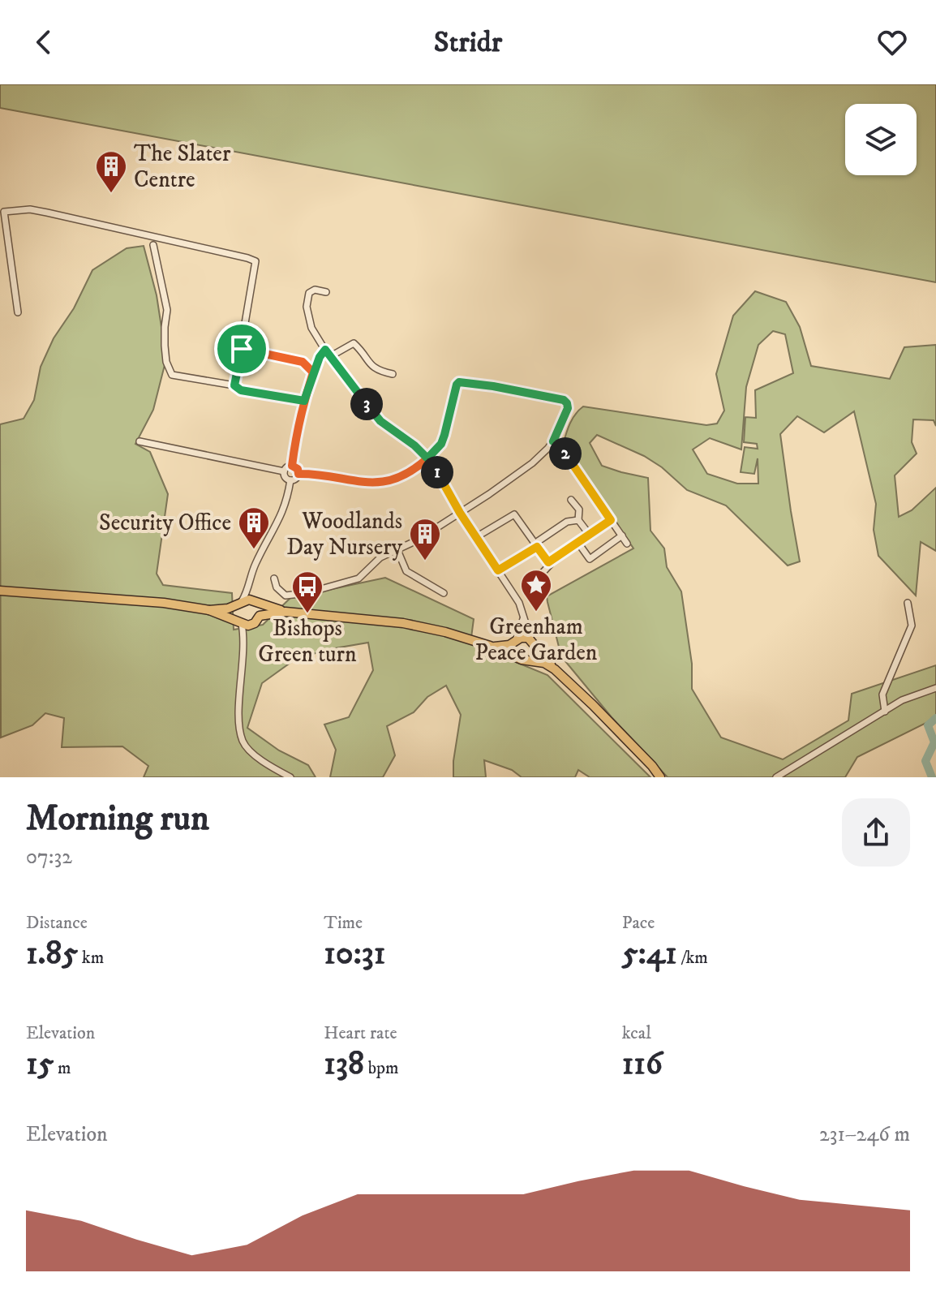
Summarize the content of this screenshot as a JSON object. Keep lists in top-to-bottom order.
{
  "places": {
    "building": ["The Slater Centre", "Security Office", "Woodlands Day Nursery"],
    "place": ["Greenham Peace Garden"],
    "bus stop": ["Bishops Green turn"]
  },
  "page": {
    "header": "Stridr",
    "pins": ["3", "2", "1"],
    "heading": ["Morning run", "07:32"],
    "stats": [
      ["Distance", "1.85 km"],
      ["Time", "10:31"],
      ["Pace", "5:41 /km"],
      ["Elevation", "15 m"],
      ["Heart rate", "138 bpm"],
      ["kcal", "116"]
    ],
    "chart": ["Elevation", "231–246 m"]
  }
}
